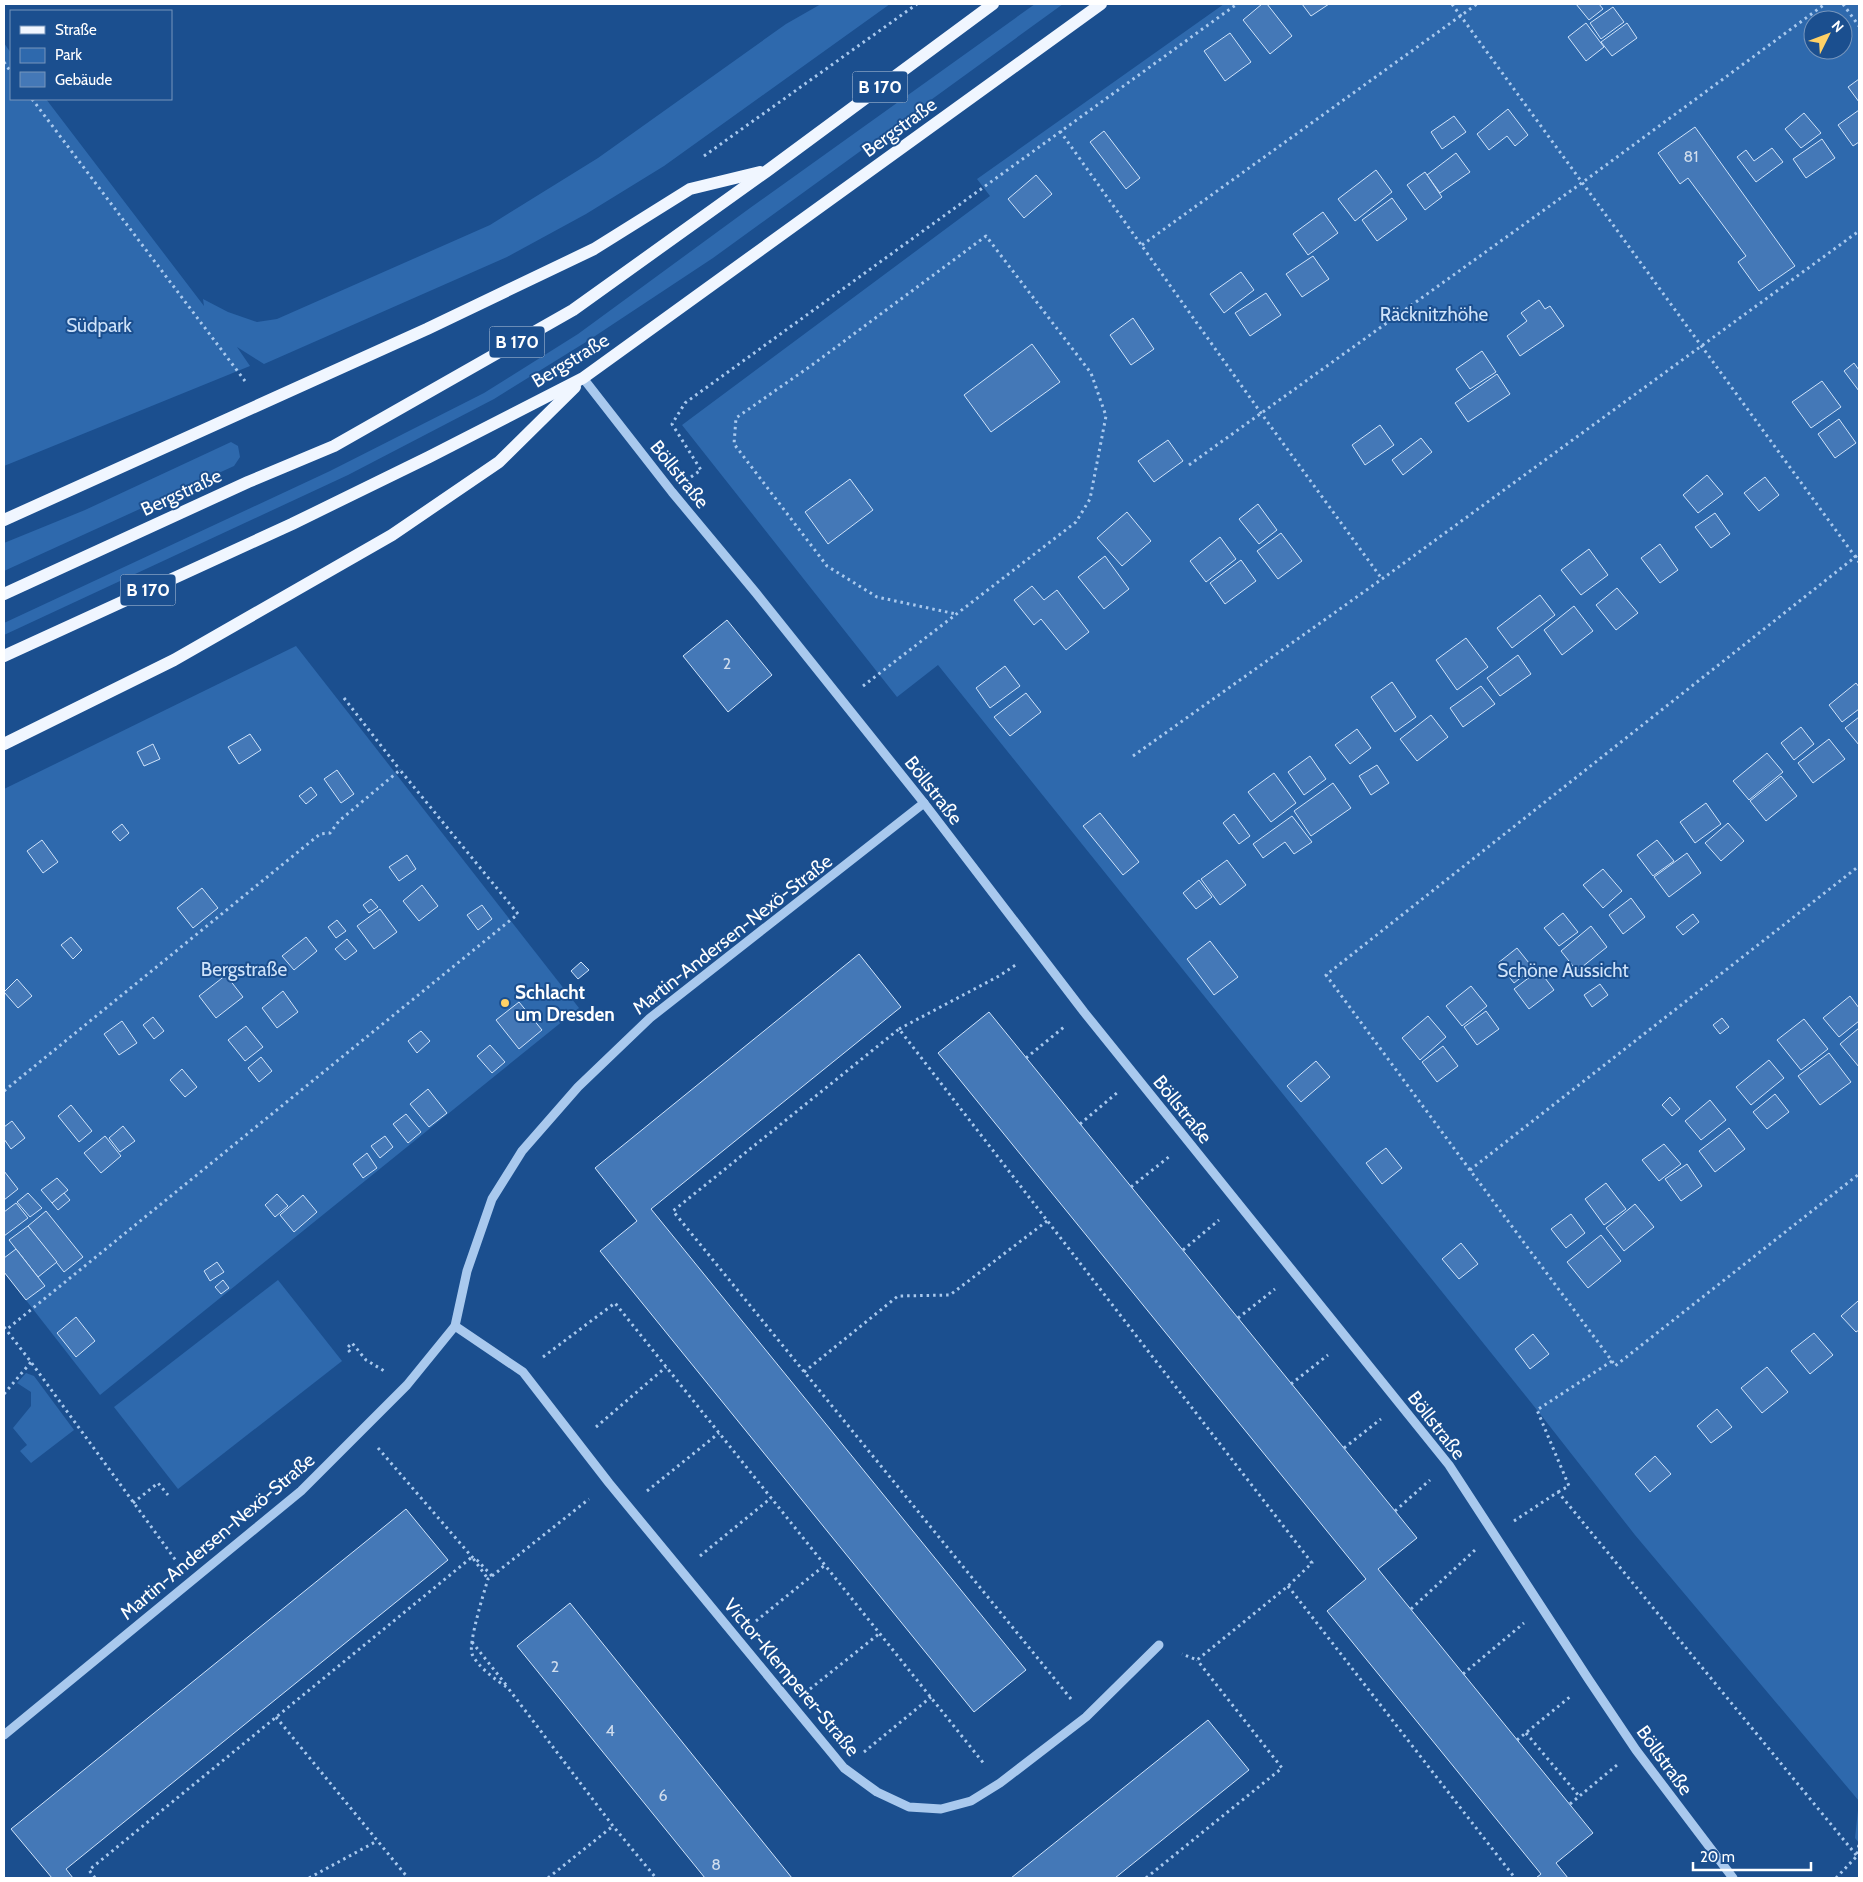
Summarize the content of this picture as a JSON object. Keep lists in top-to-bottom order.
{
  "streets": {
    "main road": ["B 170", "Bergstraße"],
    "street": ["Böllstraße", "Martin-Andersen-Nexö-Straße", "Victor-Klemperer-Straße"]
  },
  "crossings": [
    ["Bergstraße", "Böllstraße"],
    ["Böllstraße", "Martin-Andersen-Nexö-Straße"],
    ["Martin-Andersen-Nexö-Straße", "Victor-Klemperer-Straße"]
  ],
  "parks": [
    "Räcknitzhöhe",
    "Südpark",
    "Bergstraße",
    "Schöne Aussicht"
  ],
  "places": ["Schlacht um Dresden"],
  "house_numbers": [
    "81",
    "2",
    "2",
    "4",
    "6",
    "8"
  ],
  "legend": ["Straße", "Park", "Gebäude"],
  "scale_bar": "20 m",
  "north": "top right"
}
